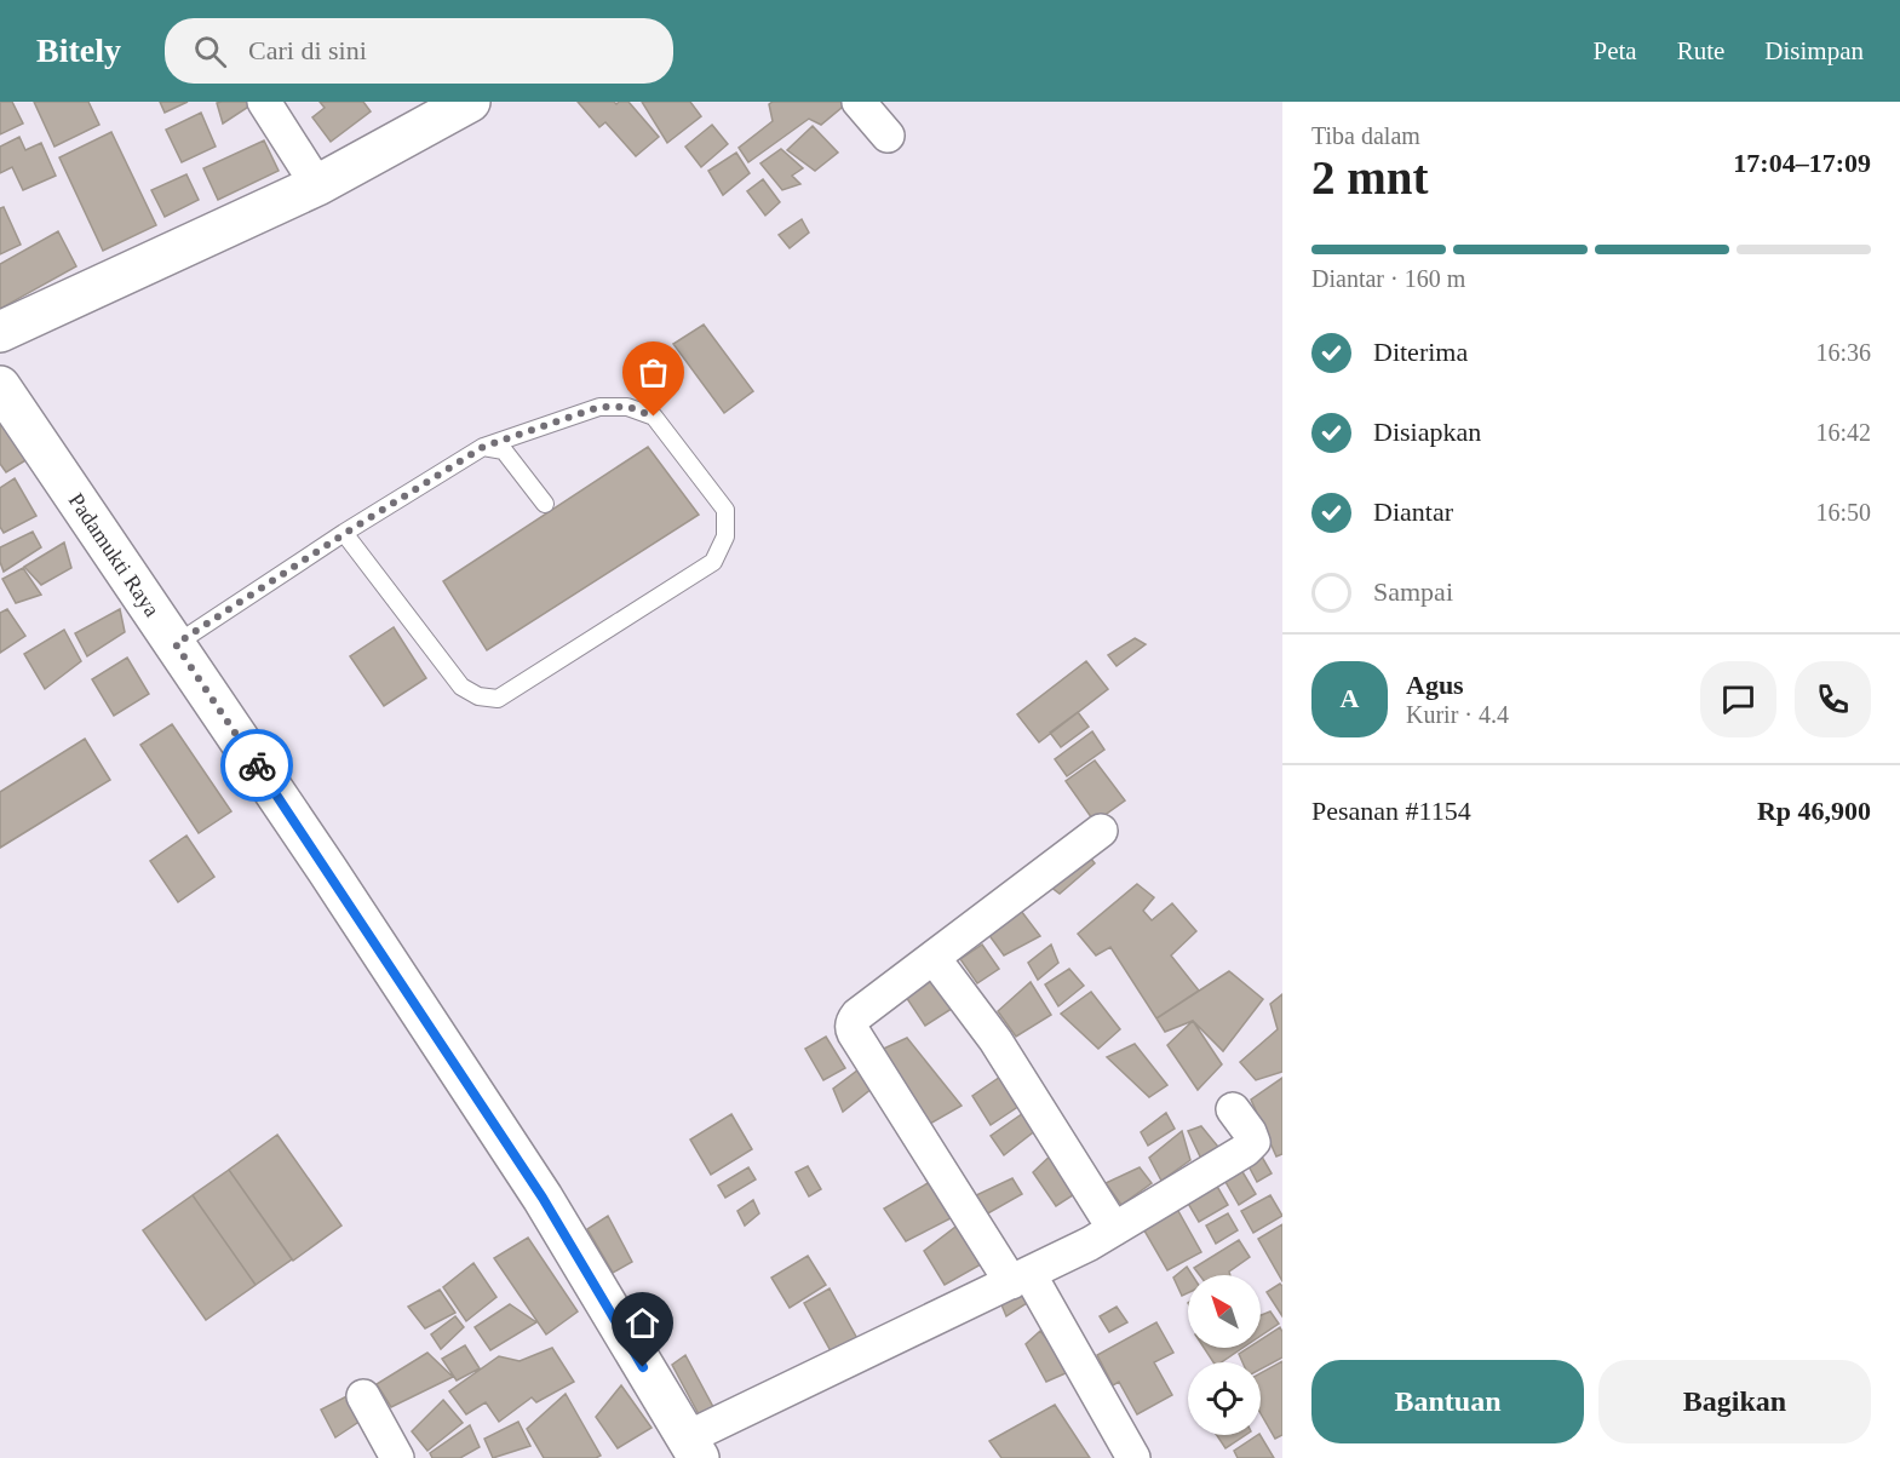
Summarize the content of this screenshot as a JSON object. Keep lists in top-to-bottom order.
{
  "streets": {
    "street": ["Padamukti Raya"]
  },
  "north": "top left",
  "page": {
    "header": "Bitely",
    "search": "Cari di sini",
    "nav": ["Peta", "Rute", "Disimpan"],
    "heading": ["2 mnt", "Tiba dalam", "17:04–17:09"],
    "panel": [
      "Agus",
      "Kurir · 4.4",
      "Pesanan #1154",
      "Rp 46,900"
    ],
    "bar": "Diantar · 160 m",
    "list": [
      ["Diterima", "16:36"],
      ["Disiapkan", "16:42"],
      ["Diantar", "16:50"],
      "Sampai"
    ],
    "round": "A",
    "buttons": ["Bantuan", "Bagikan"]
  }
}
